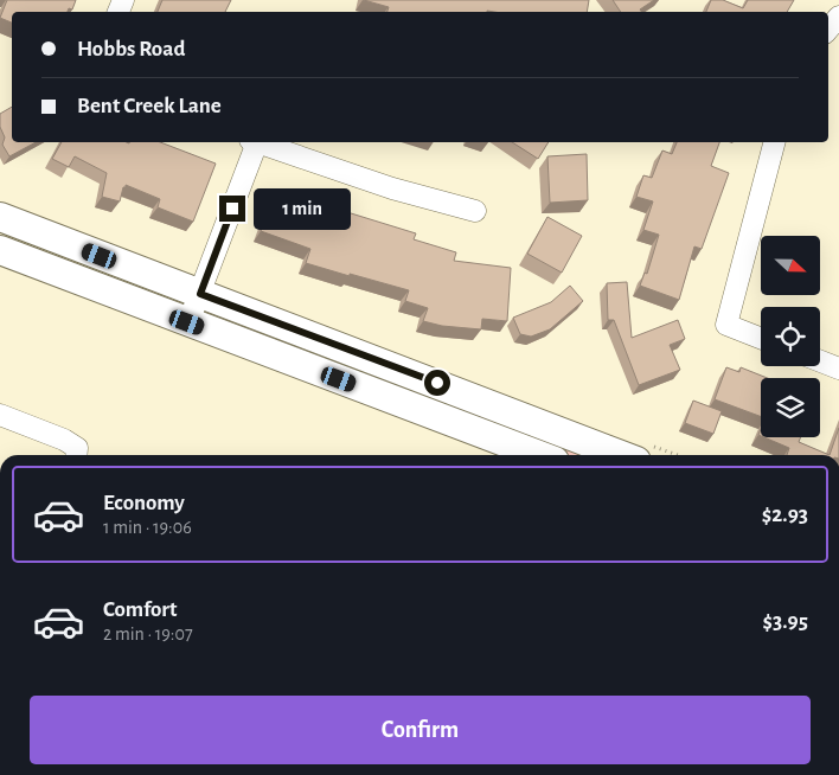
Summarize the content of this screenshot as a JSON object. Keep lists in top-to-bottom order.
{
  "north": "right",
  "page": {
    "banner": ["Hobbs Road", "Bent Creek Lane"],
    "bubble": "1 min",
    "list": [
      {
        "name": "Economy",
        "note": "1 min · 19:06",
        "value": "$2.93"
      },
      {
        "name": "Comfort",
        "note": "2 min · 19:07",
        "value": "$3.95"
      }
    ],
    "buttons": "Confirm"
  }
}
